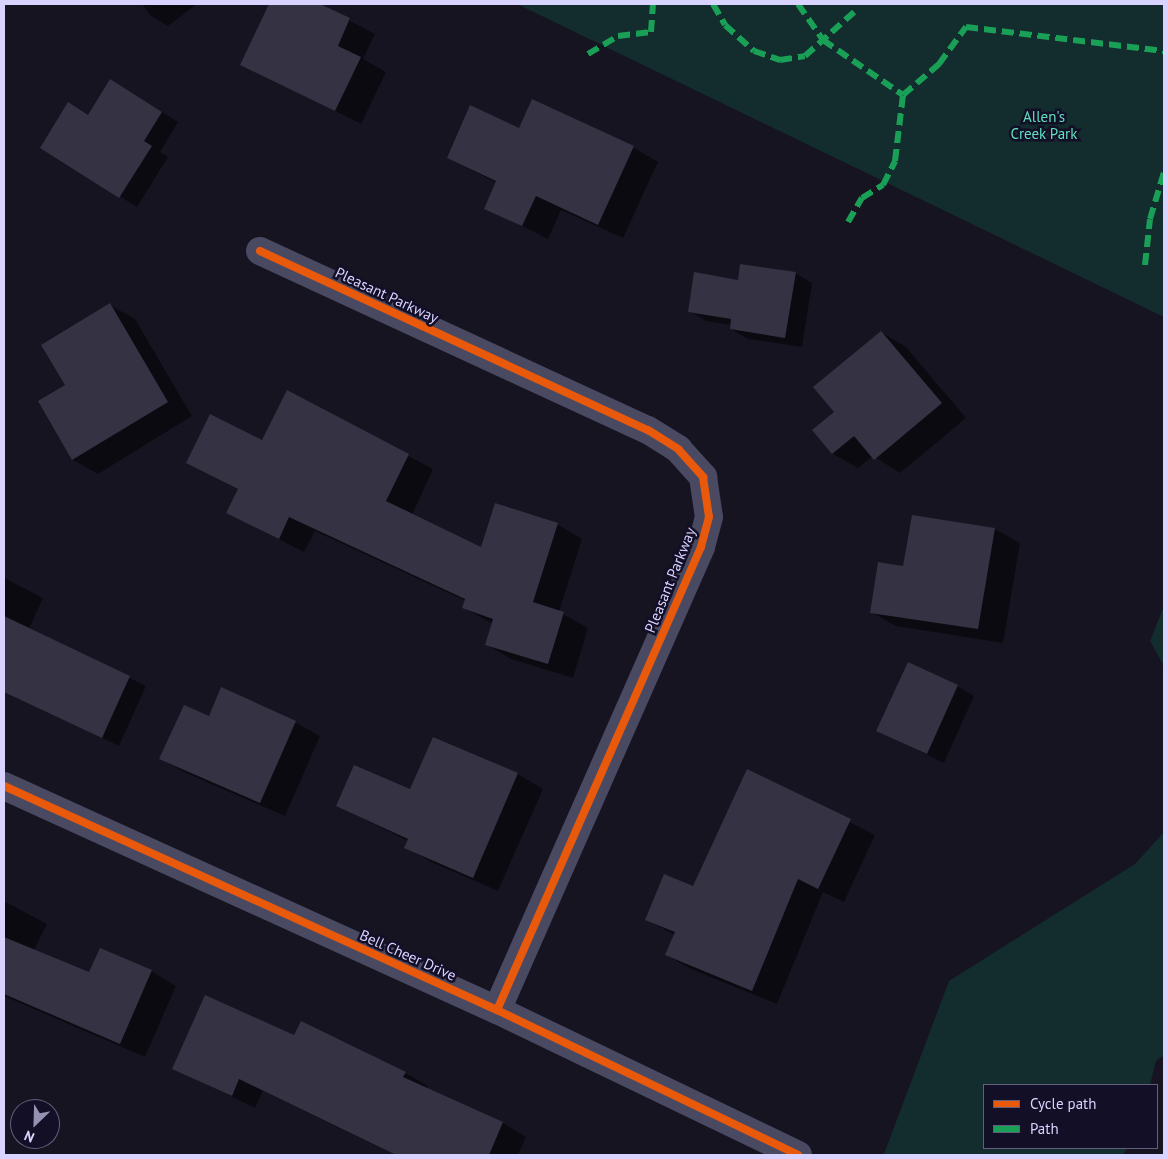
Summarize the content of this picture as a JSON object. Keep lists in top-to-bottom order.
{
  "streets": {
    "street": ["Pleasant Parkway", "Bell Cheer Drive"]
  },
  "crossings": [
    ["Pleasant Parkway", "Bell Cheer Drive"]
  ],
  "parks": ["Allen's Creek Park"],
  "legend": ["Cycle path", "Path"],
  "north": "bottom left"
}
